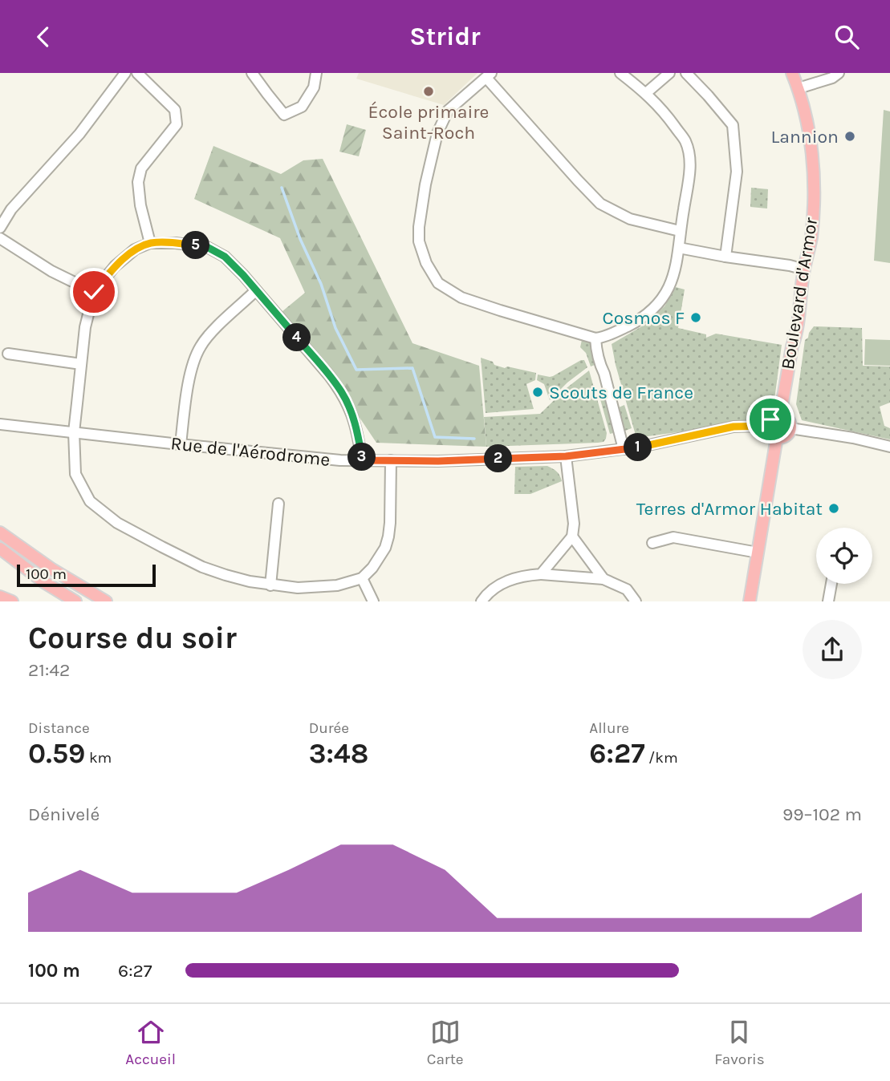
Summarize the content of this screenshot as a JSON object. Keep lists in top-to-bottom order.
{
  "streets": {
    "main road": ["Boulevard d'Armor"],
    "street": ["Rue de l'Aérodrome"]
  },
  "crossings": [
    ["Boulevard d'Armor", "Rue de l'Aérodrome"]
  ],
  "places": [
    "École primaire Saint-Roch",
    "Lannion",
    "Cosmos F",
    "Scouts de France",
    "Terres d'Armor Habitat"
  ],
  "scale_bar": "100 m",
  "page": {
    "header": "Stridr",
    "pins": [
      "5",
      "4",
      "1",
      "3",
      "2"
    ],
    "scale": "100 m",
    "heading": ["Course du soir", "21:42"],
    "stats": [
      ["Distance", "0.59 km"],
      ["Durée", "3:48"],
      ["Allure", "6:27 /km"]
    ],
    "chart": ["Dénivelé", "99–102 m"],
    "list": [
      {
        "name": "100 m",
        "note": "6:27"
      }
    ],
    "tabs": ["Accueil", "Carte", "Favoris"]
  }
}
